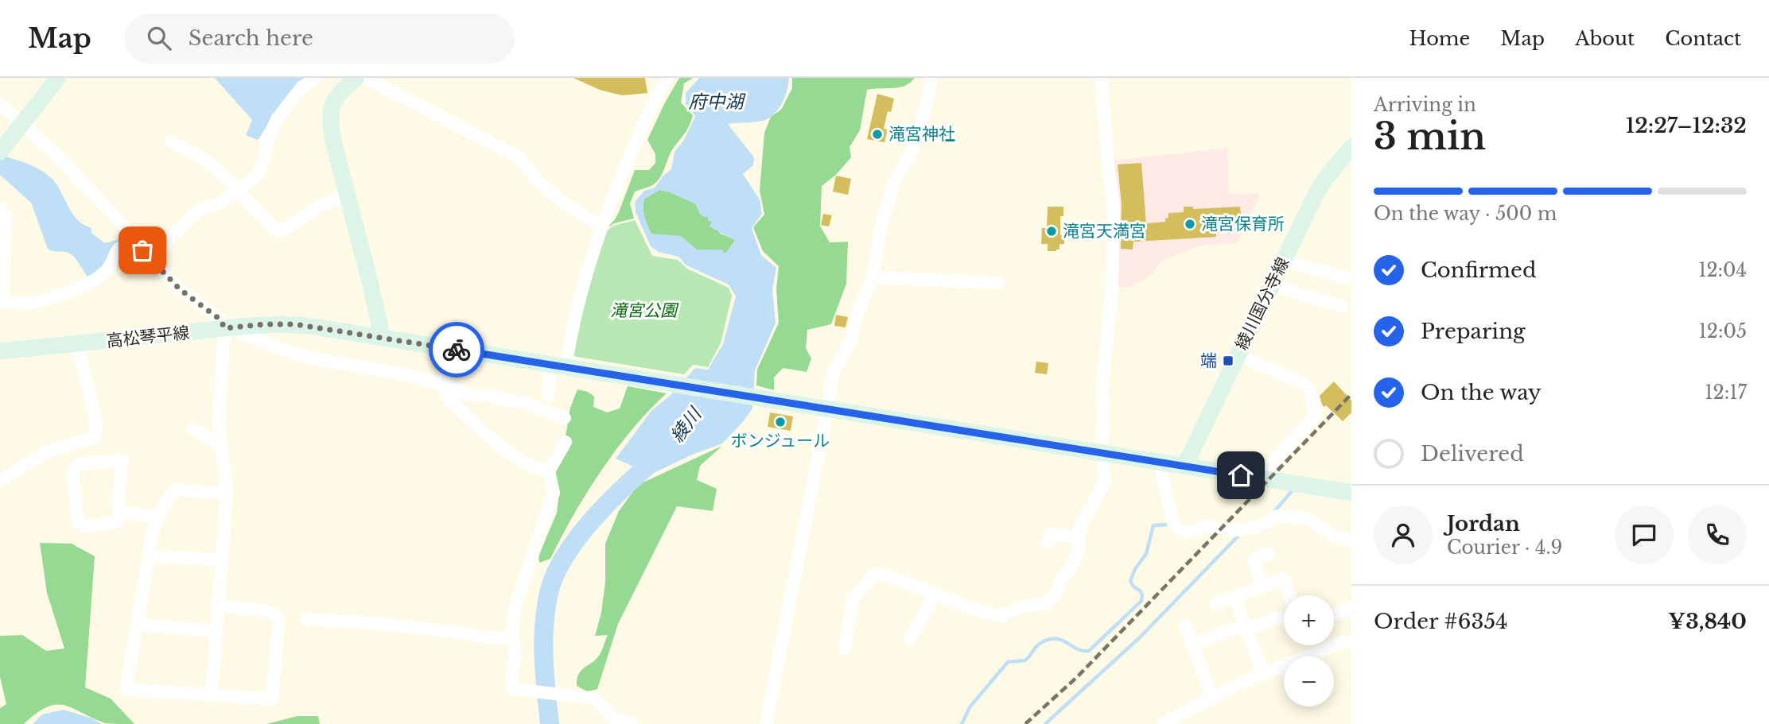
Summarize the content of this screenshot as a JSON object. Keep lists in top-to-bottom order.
{
  "streets": {
    "main road": ["綾川国分寺線", "高松琴平線"]
  },
  "crossings": [
    ["綾川国分寺線", "高松琴平線"]
  ],
  "water": ["府中湖", "綾川"],
  "parks": ["滝宮公園"],
  "places": {
    "other": [
      "滝宮神社",
      "滝宮保育所",
      "滝宮天満宮",
      "ボンジュール"
    ],
    "transit": ["端"]
  },
  "page": {
    "header": "Map",
    "search": "Search here",
    "nav": [
      "Home",
      "Map",
      "About",
      "Contact"
    ],
    "heading": ["3 min", "Arriving in", "12:27–12:32"],
    "panel": [
      "Jordan",
      "Courier · 4.9",
      "Order #6354",
      "¥3,840"
    ],
    "bar": "On the way · 500 m",
    "list": [
      ["Confirmed", "12:04"],
      ["Preparing", "12:05"],
      ["On the way", "12:17"],
      "Delivered"
    ],
    "map_buttons": ["+", "−"]
  }
}
